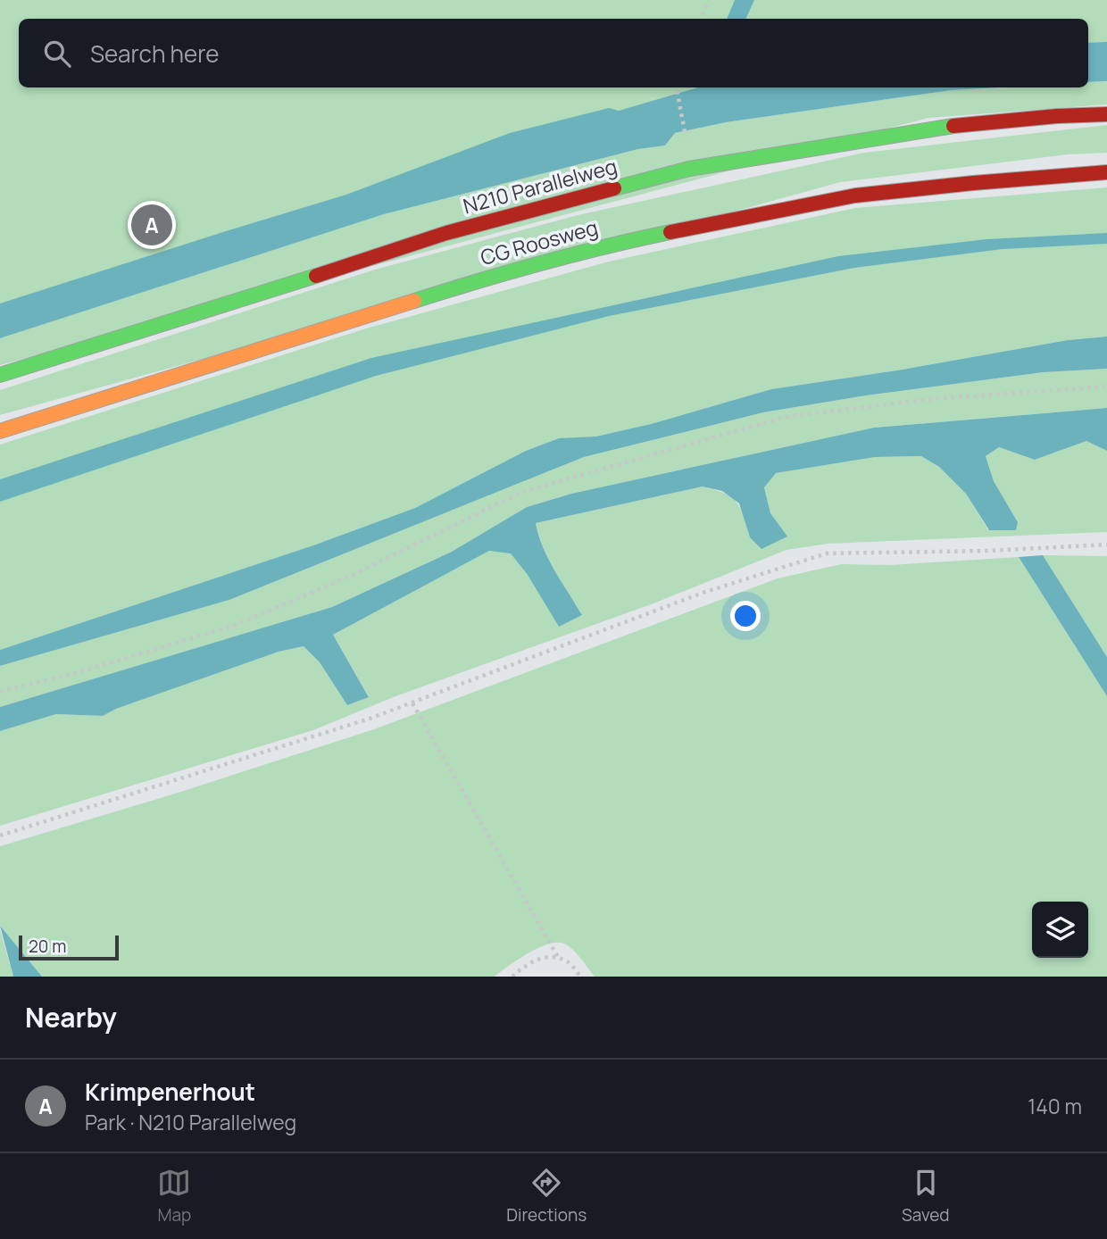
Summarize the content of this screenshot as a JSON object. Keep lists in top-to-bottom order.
{
  "streets": {
    "street": ["N210 Parallelweg", "CG Roosweg"]
  },
  "scale_bar": "20 m",
  "page": {
    "search": "Search here",
    "pins": "A",
    "scale": "20 m",
    "heading": "Nearby",
    "list": [
      {
        "mark": "A",
        "name": "Krimpenerhout",
        "note": "Park · N210 Parallelweg",
        "value": "140 m"
      }
    ],
    "nav": ["Map", "Directions", "Saved"]
  }
}
